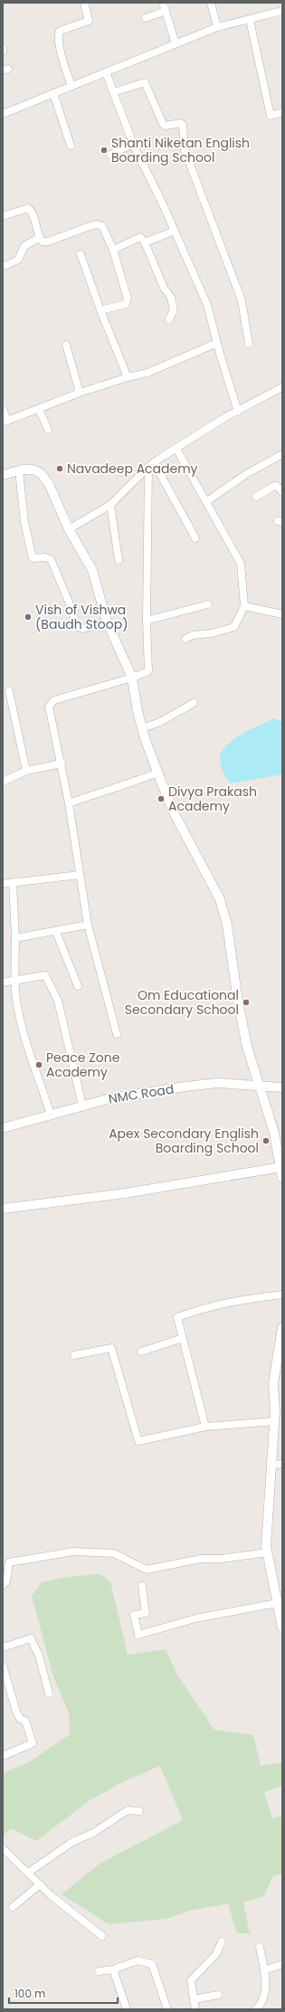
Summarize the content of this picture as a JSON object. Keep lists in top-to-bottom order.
{
  "streets": {
    "street": ["NMC Road"]
  },
  "places": [
    "Shanti Niketan English Boarding School",
    "Navadeep Academy",
    "Vish of Vishwa (Baudh Stoop)",
    "Divya Prakash Academy",
    "Om Educational Secondary School",
    "Peace Zone Academy",
    "Apex Secondary English Boarding School"
  ],
  "scale_bar": "100 m"
}
